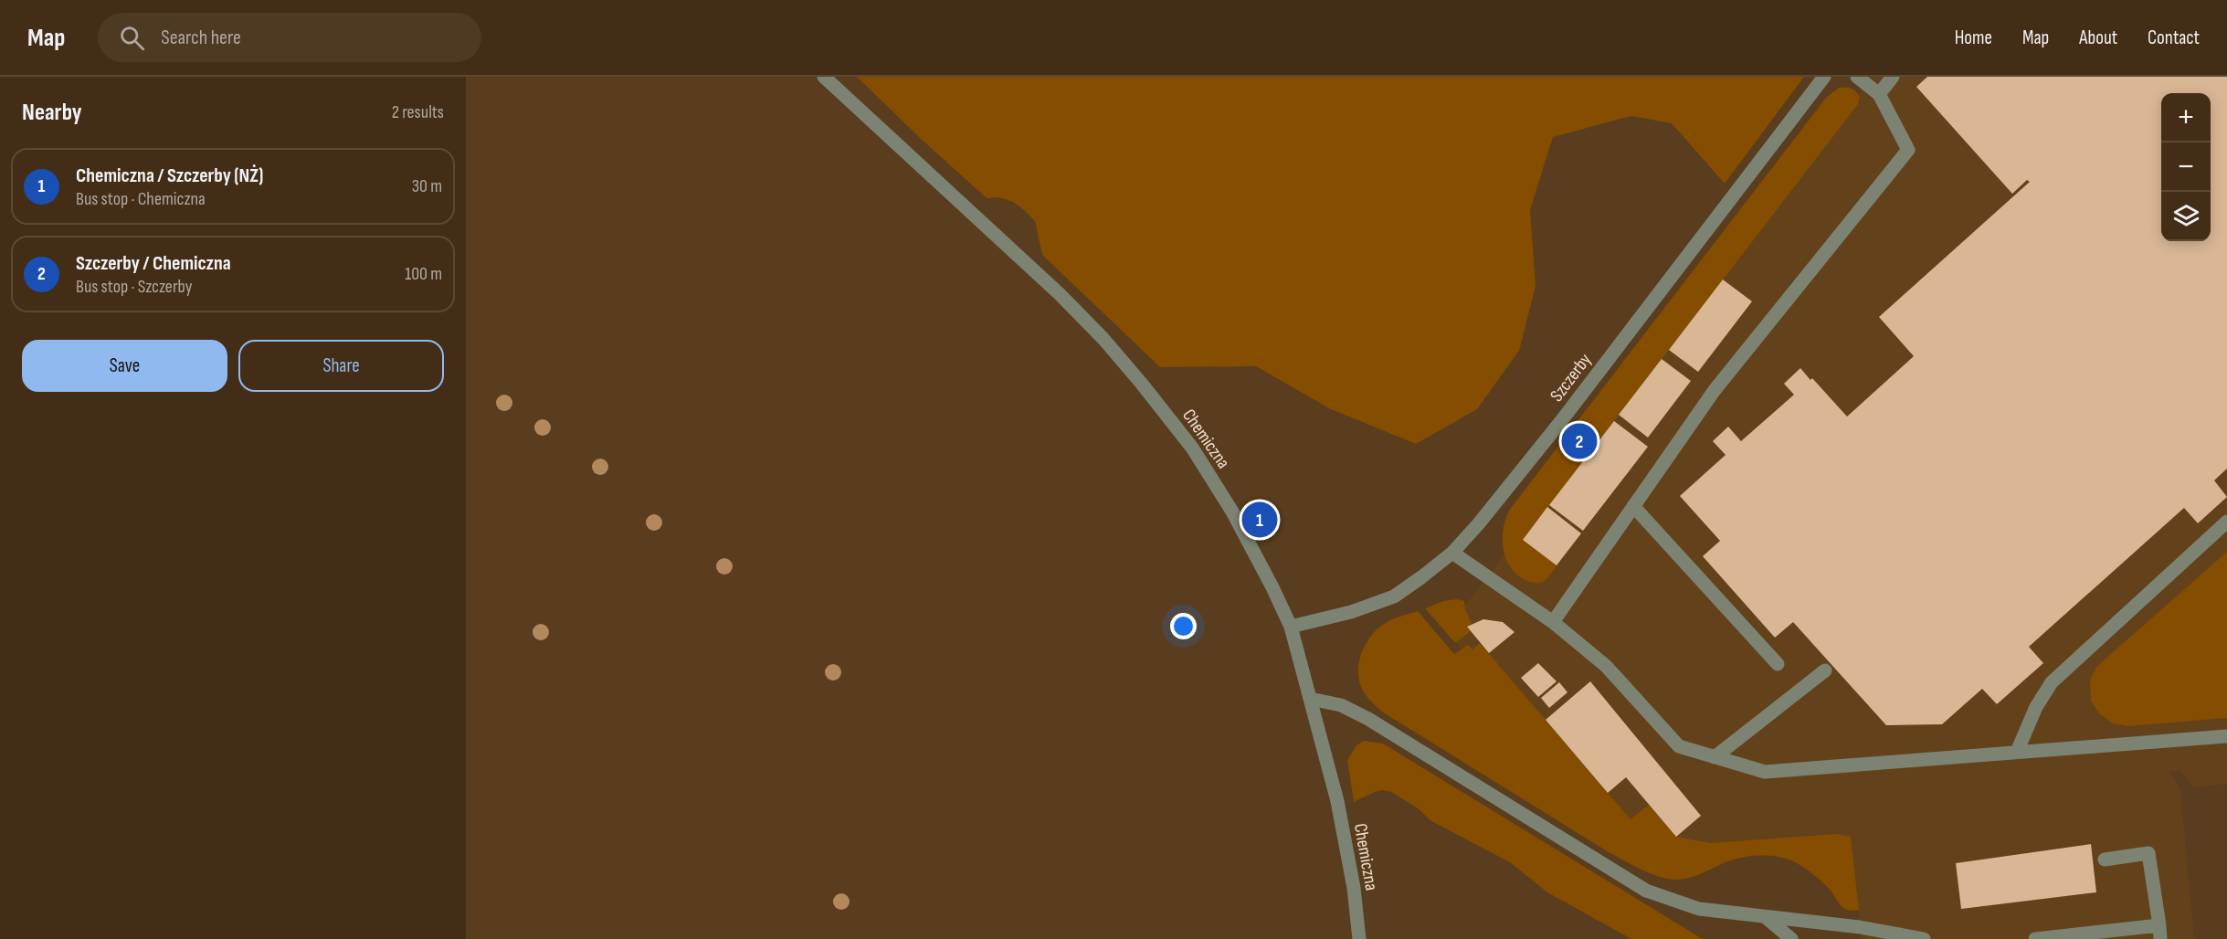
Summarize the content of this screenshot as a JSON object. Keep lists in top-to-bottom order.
{
  "streets": {
    "street": ["Szczerby", "Chemiczna"]
  },
  "crossings": [
    ["Szczerby", "Chemiczna"]
  ],
  "page": {
    "header": "Map",
    "search": "Search here",
    "nav": [
      "Home",
      "Map",
      "About",
      "Contact"
    ],
    "heading": ["Nearby", "2 results"],
    "map_buttons": ["+", "−"],
    "list": [
      {
        "mark": "1",
        "name": "Chemiczna / Szczerby (NŻ)",
        "note": "Bus stop · Chemiczna",
        "value": "30 m"
      },
      {
        "mark": "2",
        "name": "Szczerby / Chemiczna",
        "note": "Bus stop · Szczerby",
        "value": "100 m"
      }
    ],
    "buttons": ["Save", "Share"],
    "pins": ["2", "1"]
  }
}
